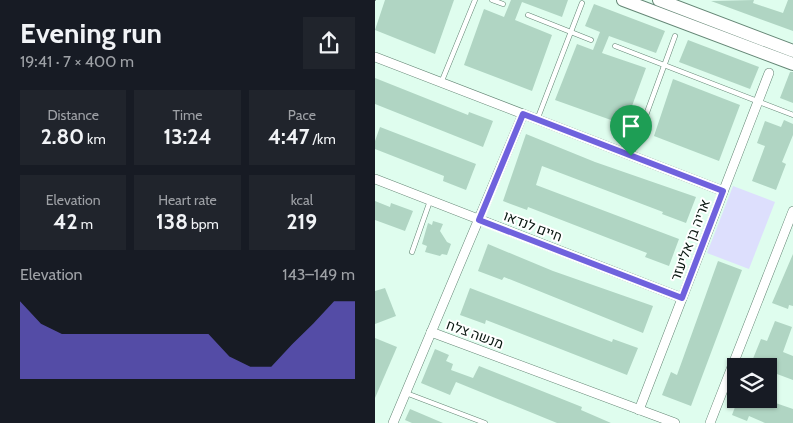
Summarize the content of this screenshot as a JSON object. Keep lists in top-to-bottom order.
{
  "streets": {
    "street": ["חיים לנדאו", "אריה בן אליעזר", "מנשה צלח"]
  },
  "crossings": [
    ["חיים לנדאו", "אריה בן אליעזר"],
    ["חיים לנדאו", "מנשה צלח"],
    ["אריה בן אליעזר", "מנשה צלח"]
  ],
  "page": {
    "heading": ["Evening run", "19:41 · 7 × 400 m"],
    "stats": [
      ["Distance", "2.80 km"],
      ["Time", "13:24"],
      ["Pace", "4:47 /km"],
      ["Elevation", "42 m"],
      ["Heart rate", "138 bpm"],
      ["kcal", "219"]
    ],
    "chart": ["Elevation", "143–149 m"]
  }
}
